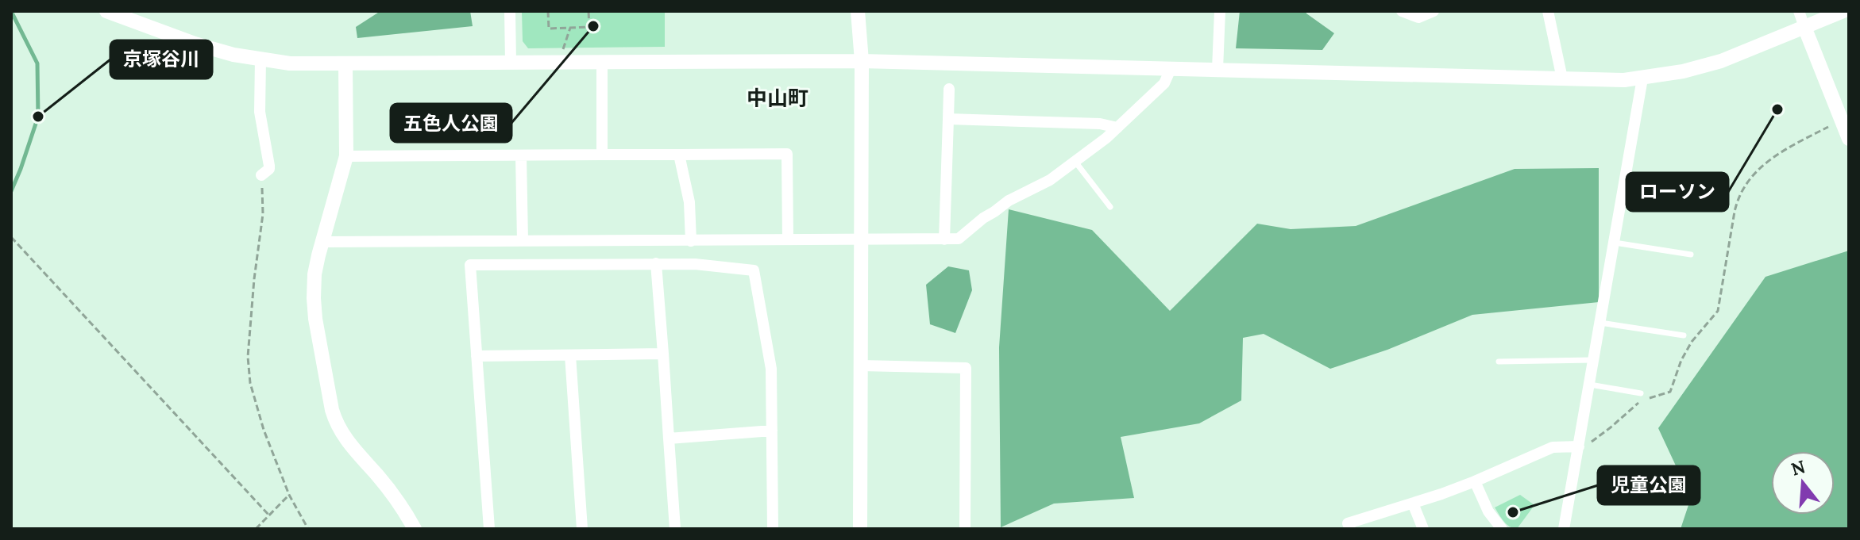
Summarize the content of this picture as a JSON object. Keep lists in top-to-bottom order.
{
  "districts": ["中山町"],
  "places": [
    "五色人公園",
    "ローソン",
    "京塚谷川",
    "児童公園"
  ],
  "north": "top"
}
